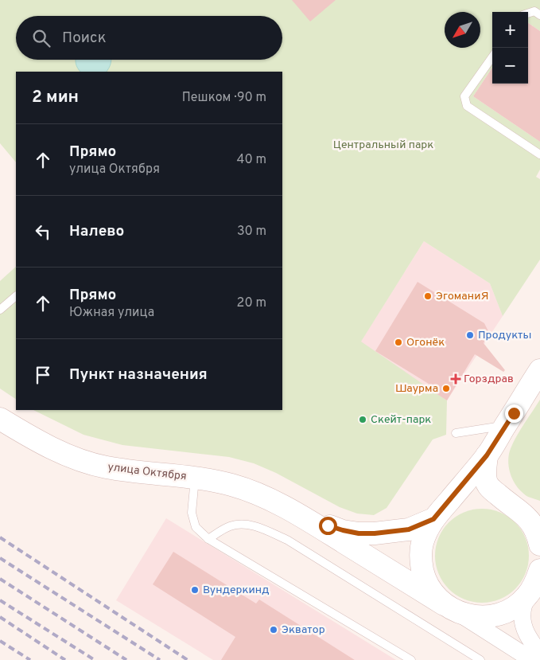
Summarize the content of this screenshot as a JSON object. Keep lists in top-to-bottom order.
{
  "streets": {
    "street": ["улица Октября"]
  },
  "parks": ["Центральный парк"],
  "places": {
    "other": [
      "ЭгоманиЯ",
      "Продукты",
      "Огонёк",
      "Шаурма",
      "Скейт-парк",
      "Вундеркинд",
      "Экватор"
    ],
    "health": ["Горздрав"]
  },
  "north": "bottom left",
  "page": {
    "map_buttons": ["+", "−"],
    "search": "Поиск",
    "heading": ["2 мин", "Пешком · 90 m"],
    "list": [
      ["Прямо", "улица Октября", "40 m"],
      ["Налево", "30 m"],
      ["Прямо", "Южная улица", "20 m"],
      "Пункт назначения"
    ]
  }
}
